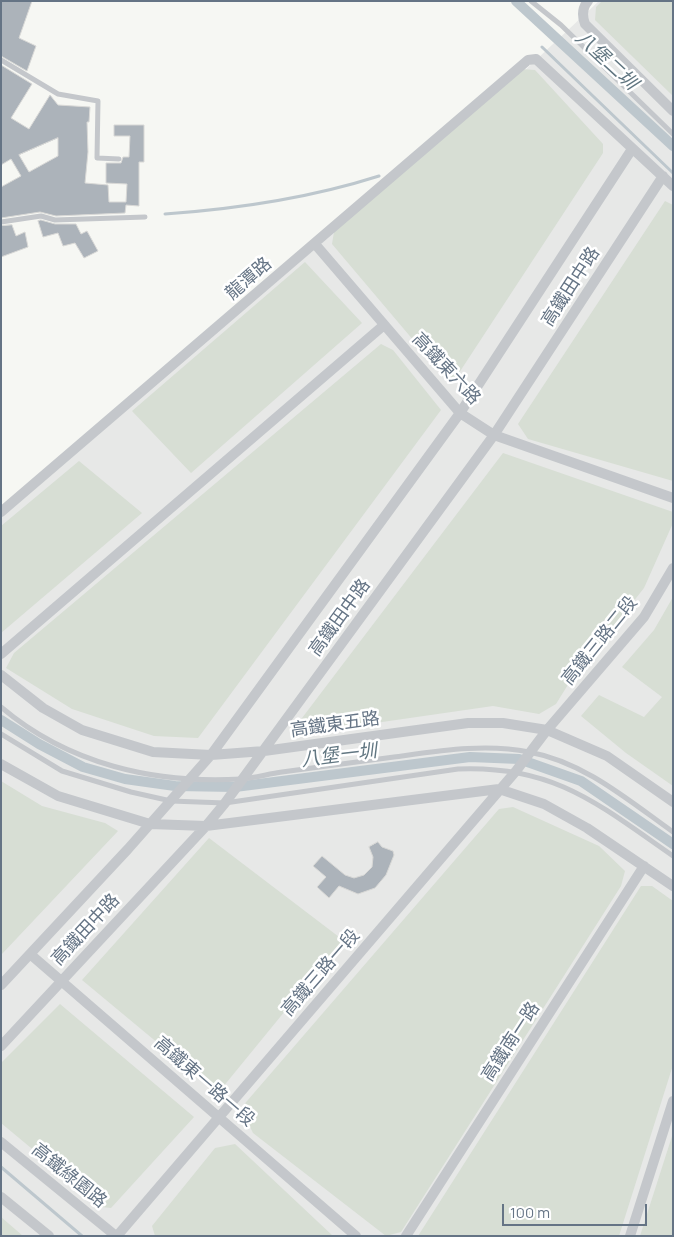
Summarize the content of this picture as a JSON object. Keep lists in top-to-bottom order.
{
  "streets": {
    "street": [
      "龍潭路",
      "高鐵田中路",
      "高鐵東六路",
      "高鐵三路二段",
      "高鐵東五路",
      "高鐵三路一段",
      "高鐵南一路",
      "高鐵東一路一段",
      "高鐵綠園路"
    ]
  },
  "crossings": [
    ["龍潭路", "高鐵田中路"],
    ["龍潭路", "高鐵東六路"],
    ["高鐵田中路", "高鐵東六路"],
    ["高鐵田中路", "高鐵東五路"],
    ["高鐵田中路", "高鐵東一路一段"],
    ["高鐵三路二段", "高鐵東五路"],
    ["高鐵三路二段", "高鐵三路一段"],
    ["高鐵東五路", "高鐵三路一段"],
    ["高鐵三路一段", "高鐵東一路一段"],
    ["高鐵三路一段", "高鐵綠園路"]
  ],
  "water": ["八堡二圳", "八堡一圳"],
  "scale_bar": "100 m"
}
